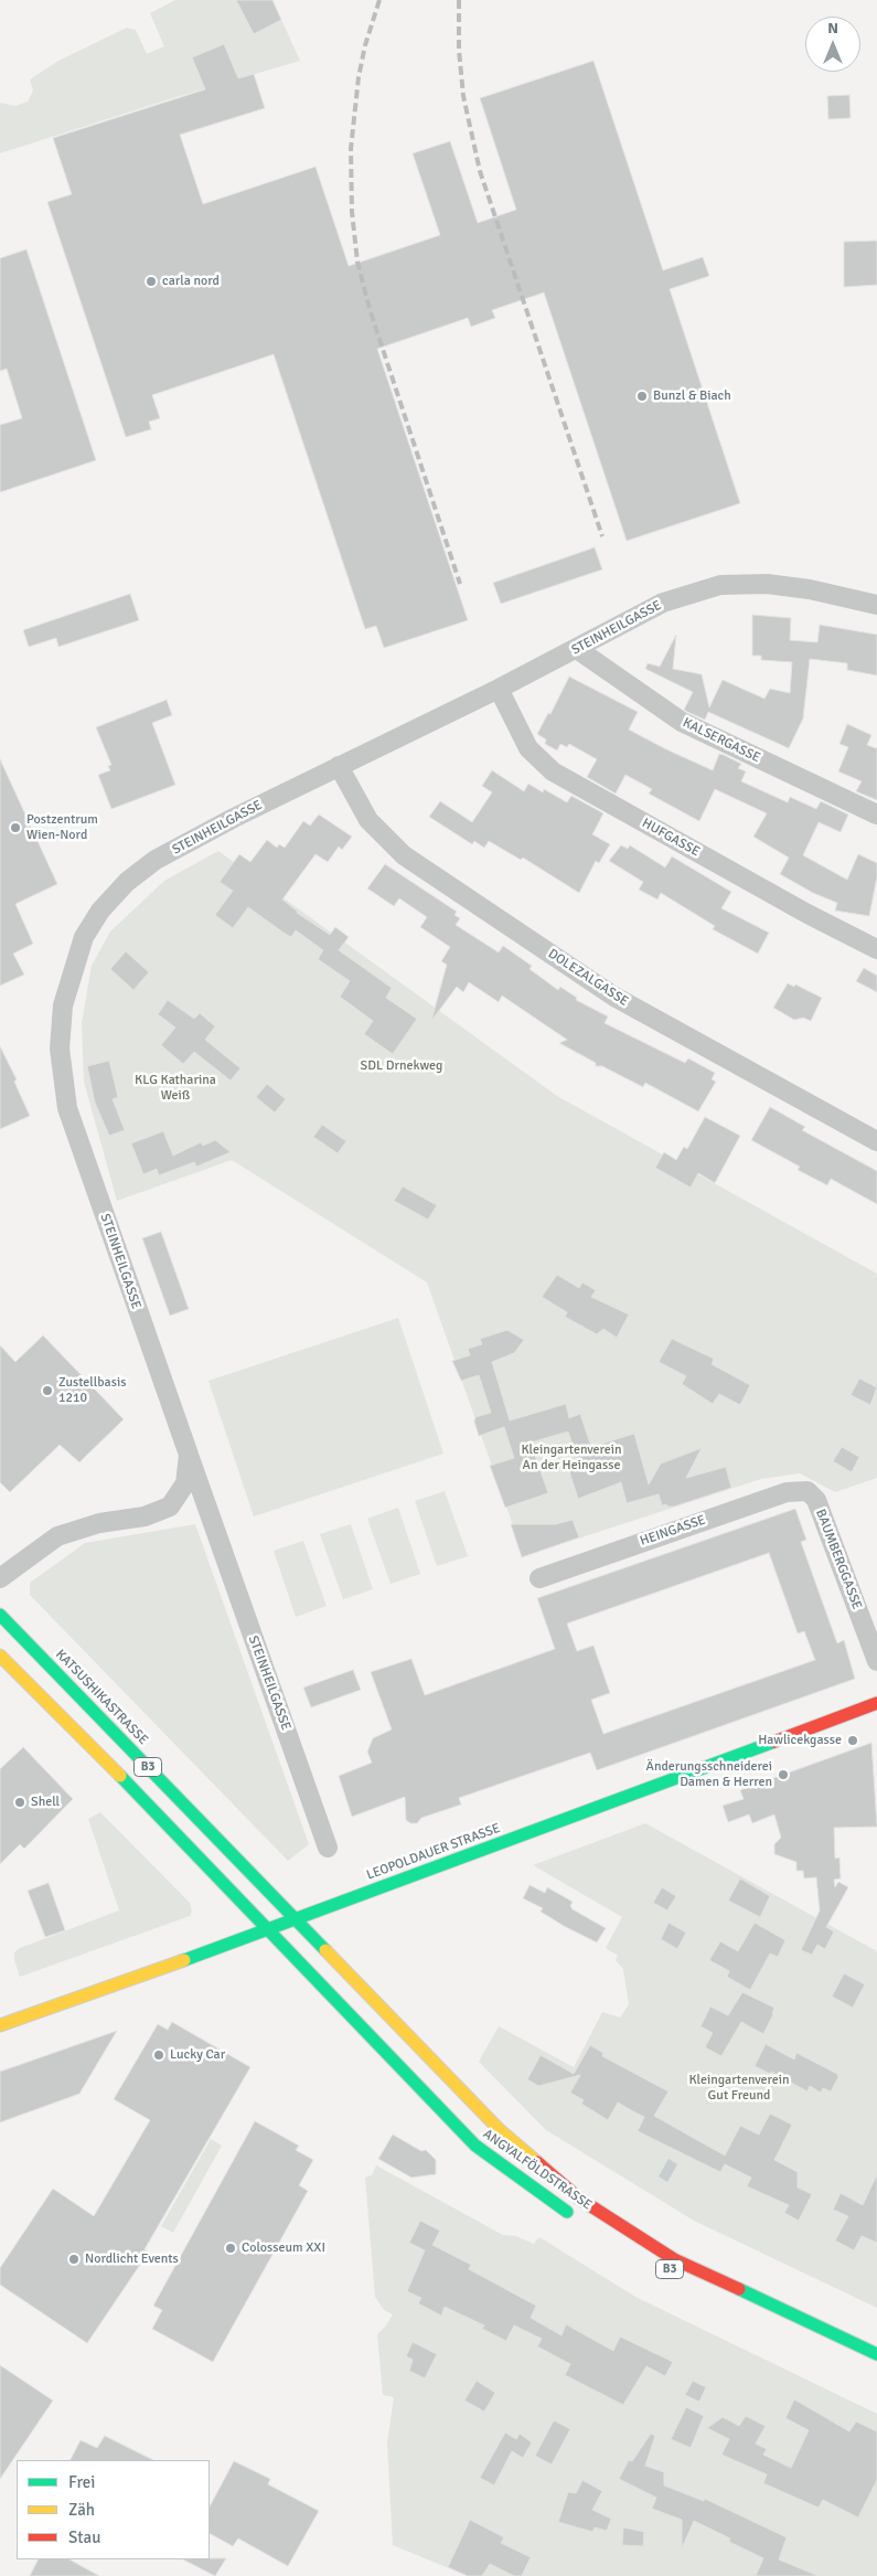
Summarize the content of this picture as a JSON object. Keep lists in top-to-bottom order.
{
  "streets": {
    "main road": [
      "KATSUSHIKASTRASSE",
      "B3",
      "LEOPOLDAUER STRASSE",
      "ANGYALFÖLDSTRASSE"
    ],
    "street": [
      "STEINHEILGASSE",
      "KALSERGASSE",
      "HUFGASSE",
      "DOLEZALGASSE",
      "HEINGASSE",
      "BAUMBERGGASSE"
    ]
  },
  "crossings": [
    ["STEINHEILGASSE", "KALSERGASSE"],
    ["STEINHEILGASSE", "HUFGASSE"],
    ["STEINHEILGASSE", "DOLEZALGASSE"],
    ["HEINGASSE", "BAUMBERGGASSE"],
    ["KATSUSHIKASTRASSE", "LEOPOLDAUER STRASSE"],
    ["KATSUSHIKASTRASSE", "ANGYALFÖLDSTRASSE"],
    ["B3", "LEOPOLDAUER STRASSE"],
    ["B3", "ANGYALFÖLDSTRASSE"],
    ["LEOPOLDAUER STRASSE", "ANGYALFÖLDSTRASSE"]
  ],
  "parks": [
    "SDL Drnekweg",
    "KLG Katharina Weiß",
    "Kleingartenverein An der Heingasse",
    "Kleingartenverein Gut Freund"
  ],
  "places": [
    "carla nord",
    "Bunzl & Biach",
    "Postzentrum Wien-Nord",
    "Zustellbasis 1210",
    "Hawlicekgasse",
    "Änderungsschneiderei Damen & Herren",
    "Shell",
    "Lucky Car",
    "Colosseum XXI",
    "Nordlicht Events"
  ],
  "legend": ["Frei", "Zäh", "Stau"],
  "north": "top"
}
